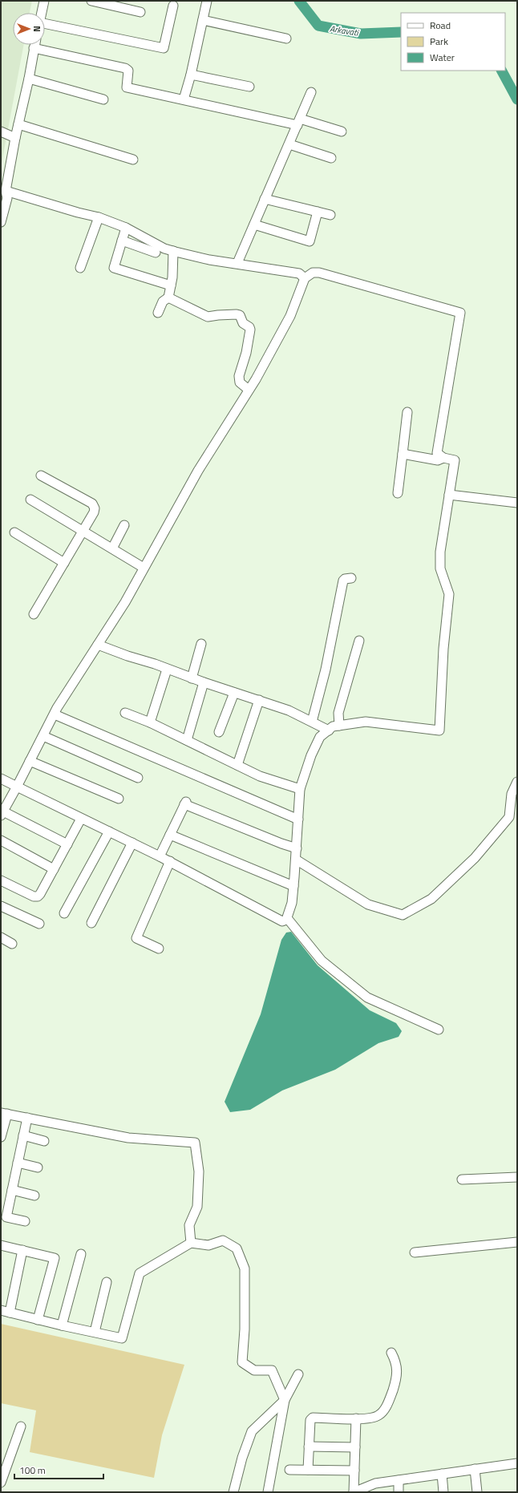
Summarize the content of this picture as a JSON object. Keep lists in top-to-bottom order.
{
  "water": ["Arkavati"],
  "legend": ["Road", "Park", "Water"],
  "scale_bar": "100 m",
  "north": "right"
}
